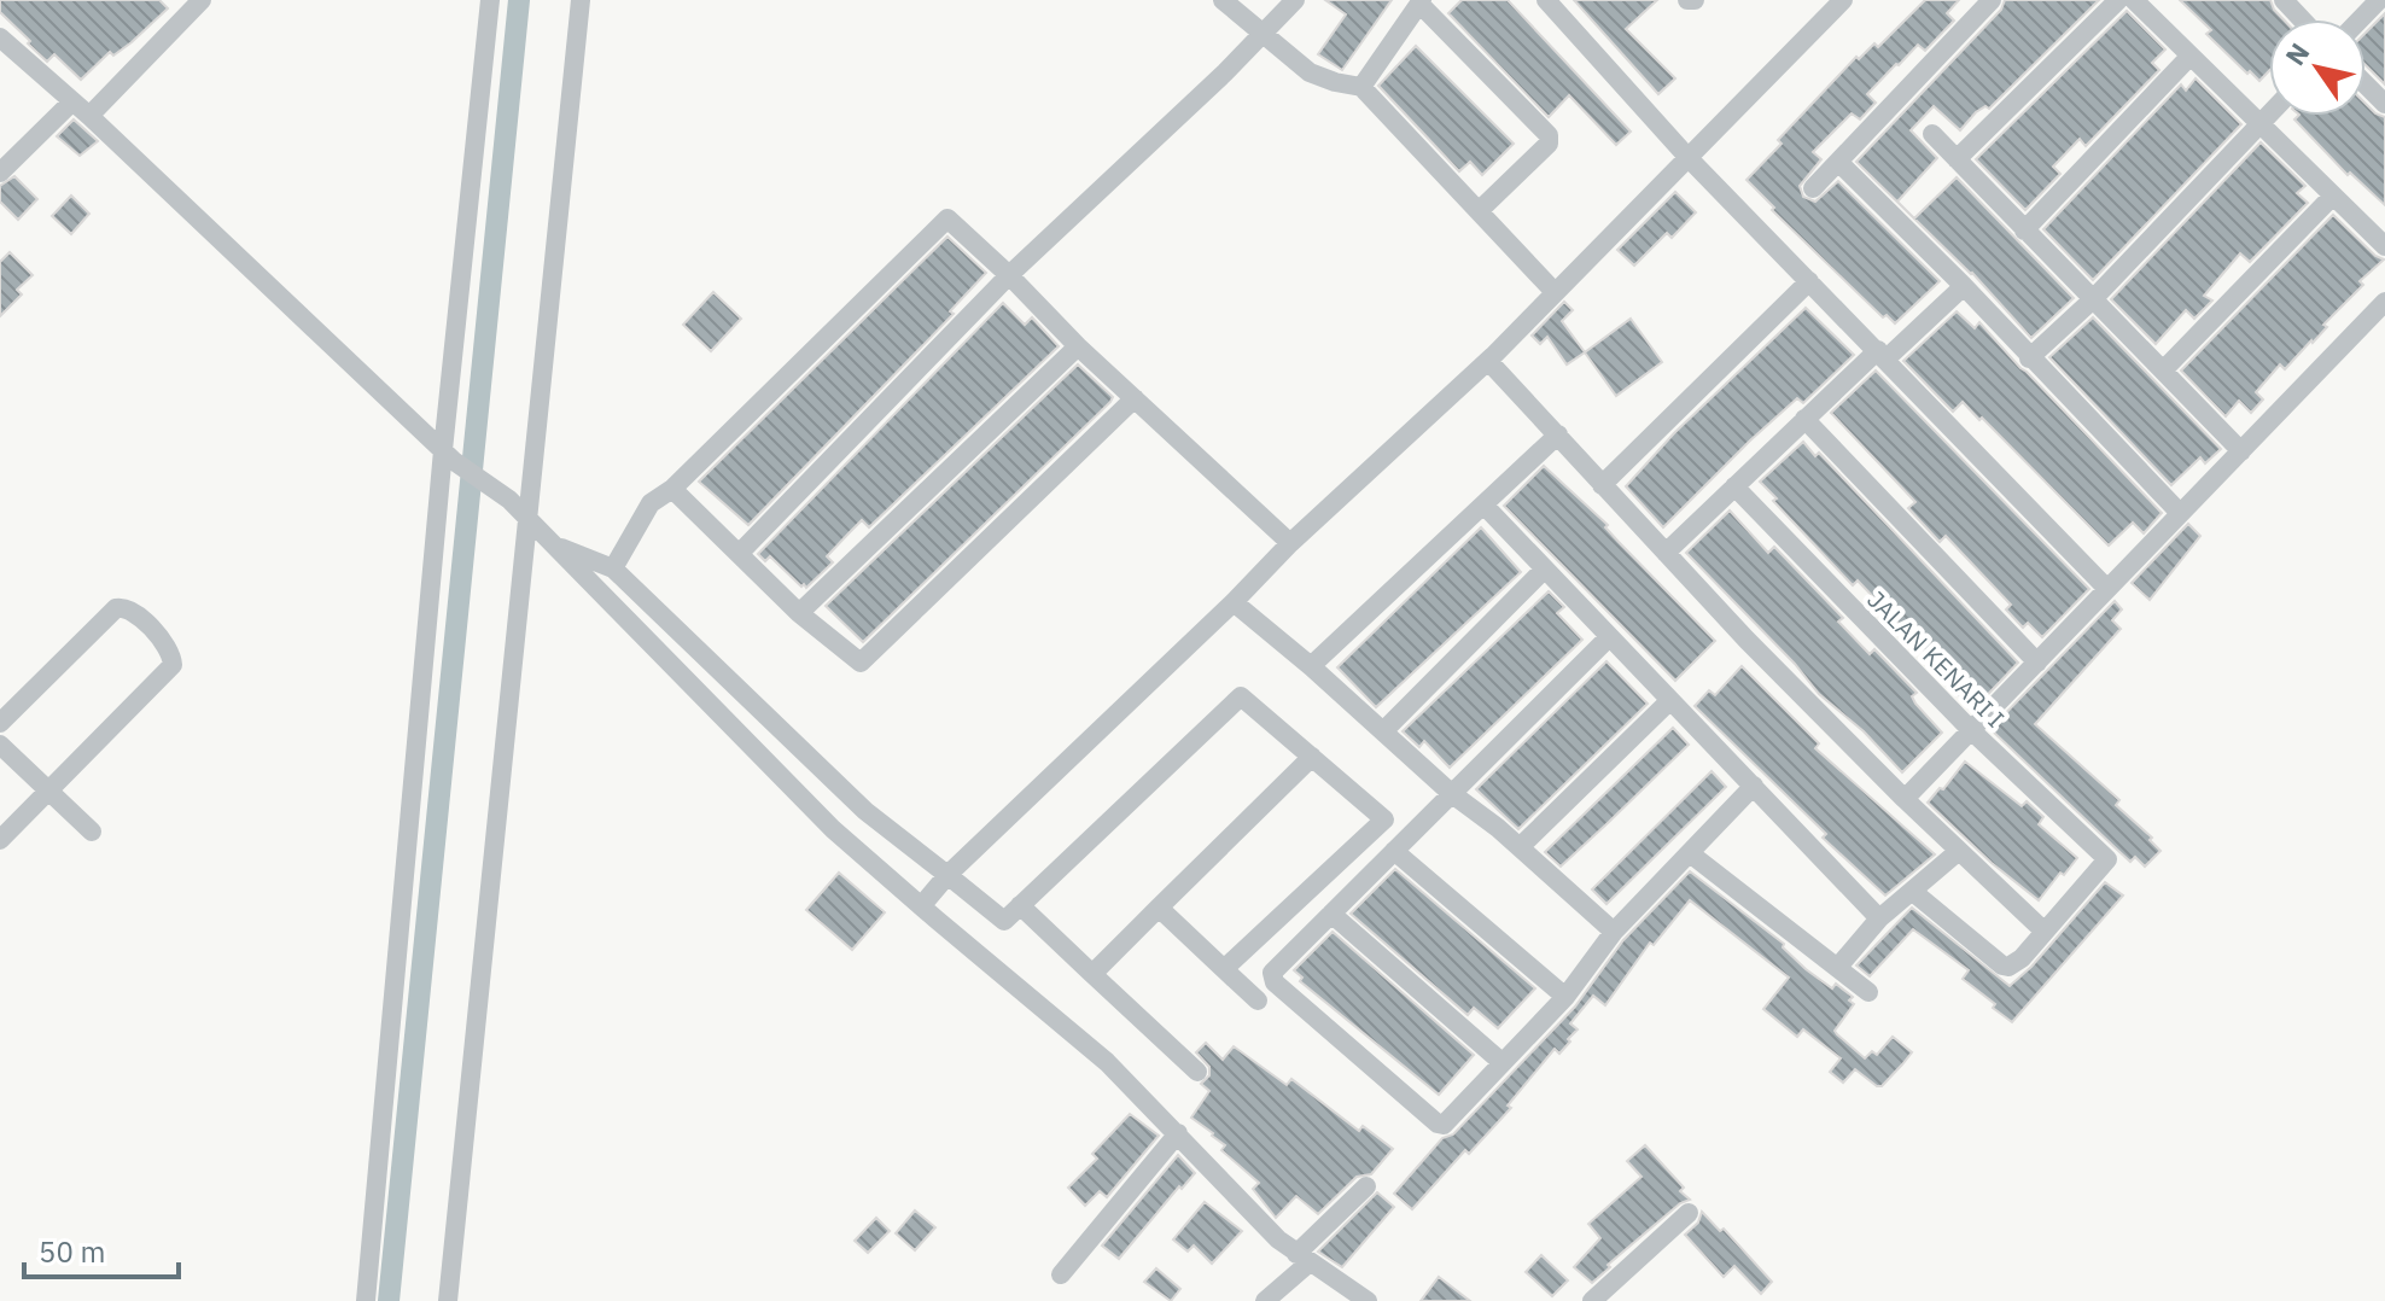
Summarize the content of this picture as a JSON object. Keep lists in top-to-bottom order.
{
  "streets": {
    "street": ["JALAN KENARI I"]
  },
  "scale_bar": "50 m",
  "north": "top left"
}
